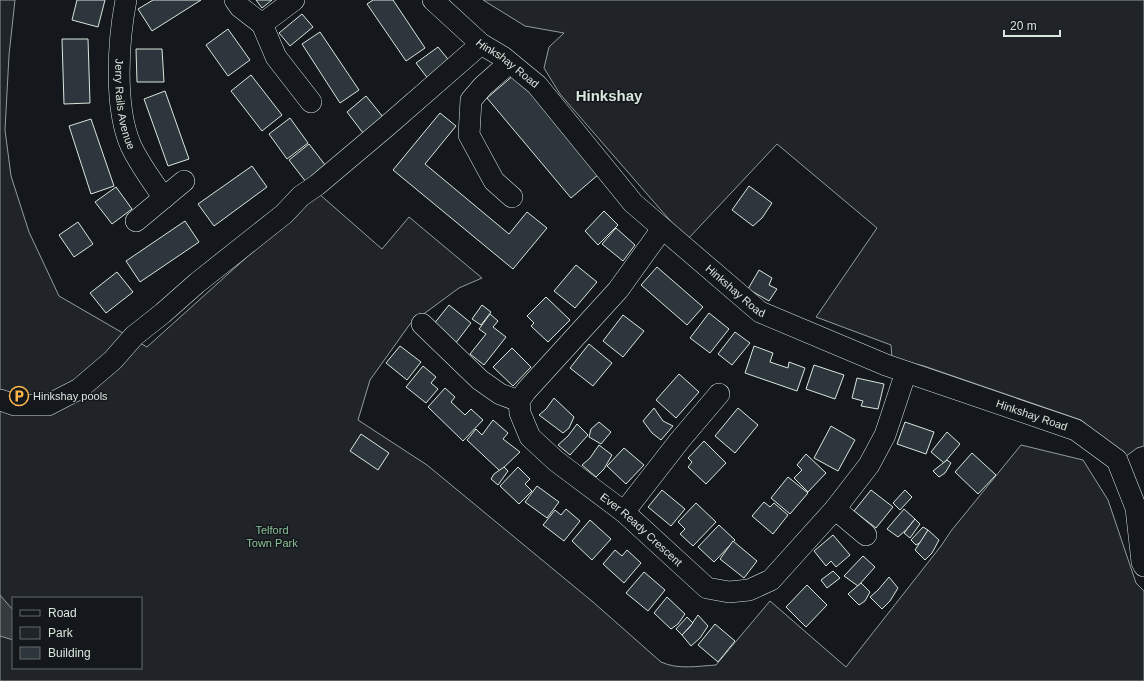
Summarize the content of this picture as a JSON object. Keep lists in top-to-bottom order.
{
  "streets": {
    "street": ["Hinkshay Road", "Jerry Rails Avenue", "Ever Ready Crescent"]
  },
  "crossings": [
    ["Hinkshay Road", "Ever Ready Crescent"]
  ],
  "districts": ["Hinkshay"],
  "parks": ["Telford Town Park"],
  "places": {
    "parking": ["Hinkshay pools"]
  },
  "legend": ["Road", "Park", "Building"],
  "scale_bar": "20 m"
}
